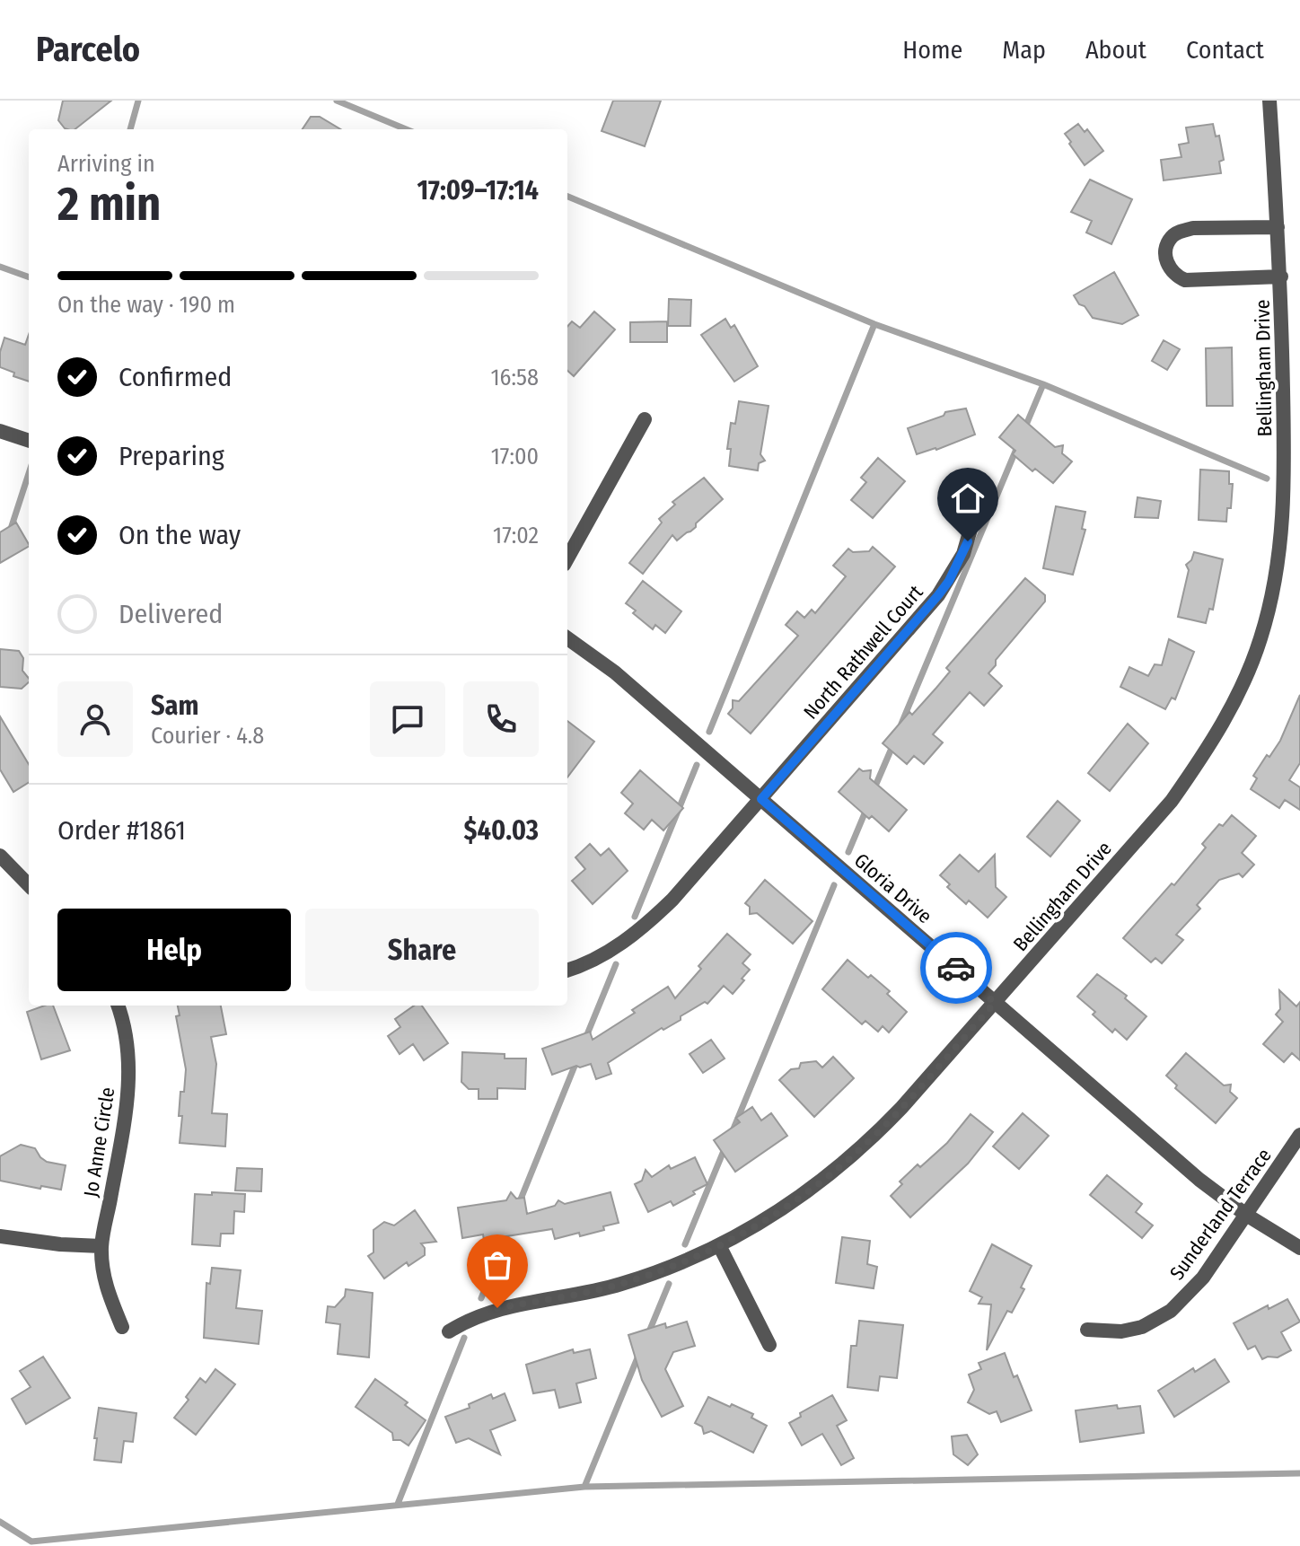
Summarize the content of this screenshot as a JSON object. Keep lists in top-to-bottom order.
{
  "streets": {
    "street": [
      "Bellingham Drive",
      "North Rathwell Court",
      "Gloria Drive",
      "Jo Anne Circle",
      "Sunderland Terrace"
    ]
  },
  "crossings": [
    ["Bellingham Drive", "Gloria Drive"],
    ["North Rathwell Court", "Gloria Drive"],
    ["Gloria Drive", "Sunderland Terrace"]
  ],
  "page": {
    "header": "Parcelo",
    "nav": [
      "Home",
      "Map",
      "About",
      "Contact"
    ],
    "heading": ["2 min", "Arriving in", "17:09–17:14"],
    "panel": [
      "Sam",
      "Courier · 4.8",
      "Order #1861",
      "$40.03"
    ],
    "bar": "On the way · 190 m",
    "list": [
      ["Confirmed", "16:58"],
      ["Preparing", "17:00"],
      ["On the way", "17:02"],
      "Delivered"
    ],
    "buttons": ["Help", "Share"]
  }
}
